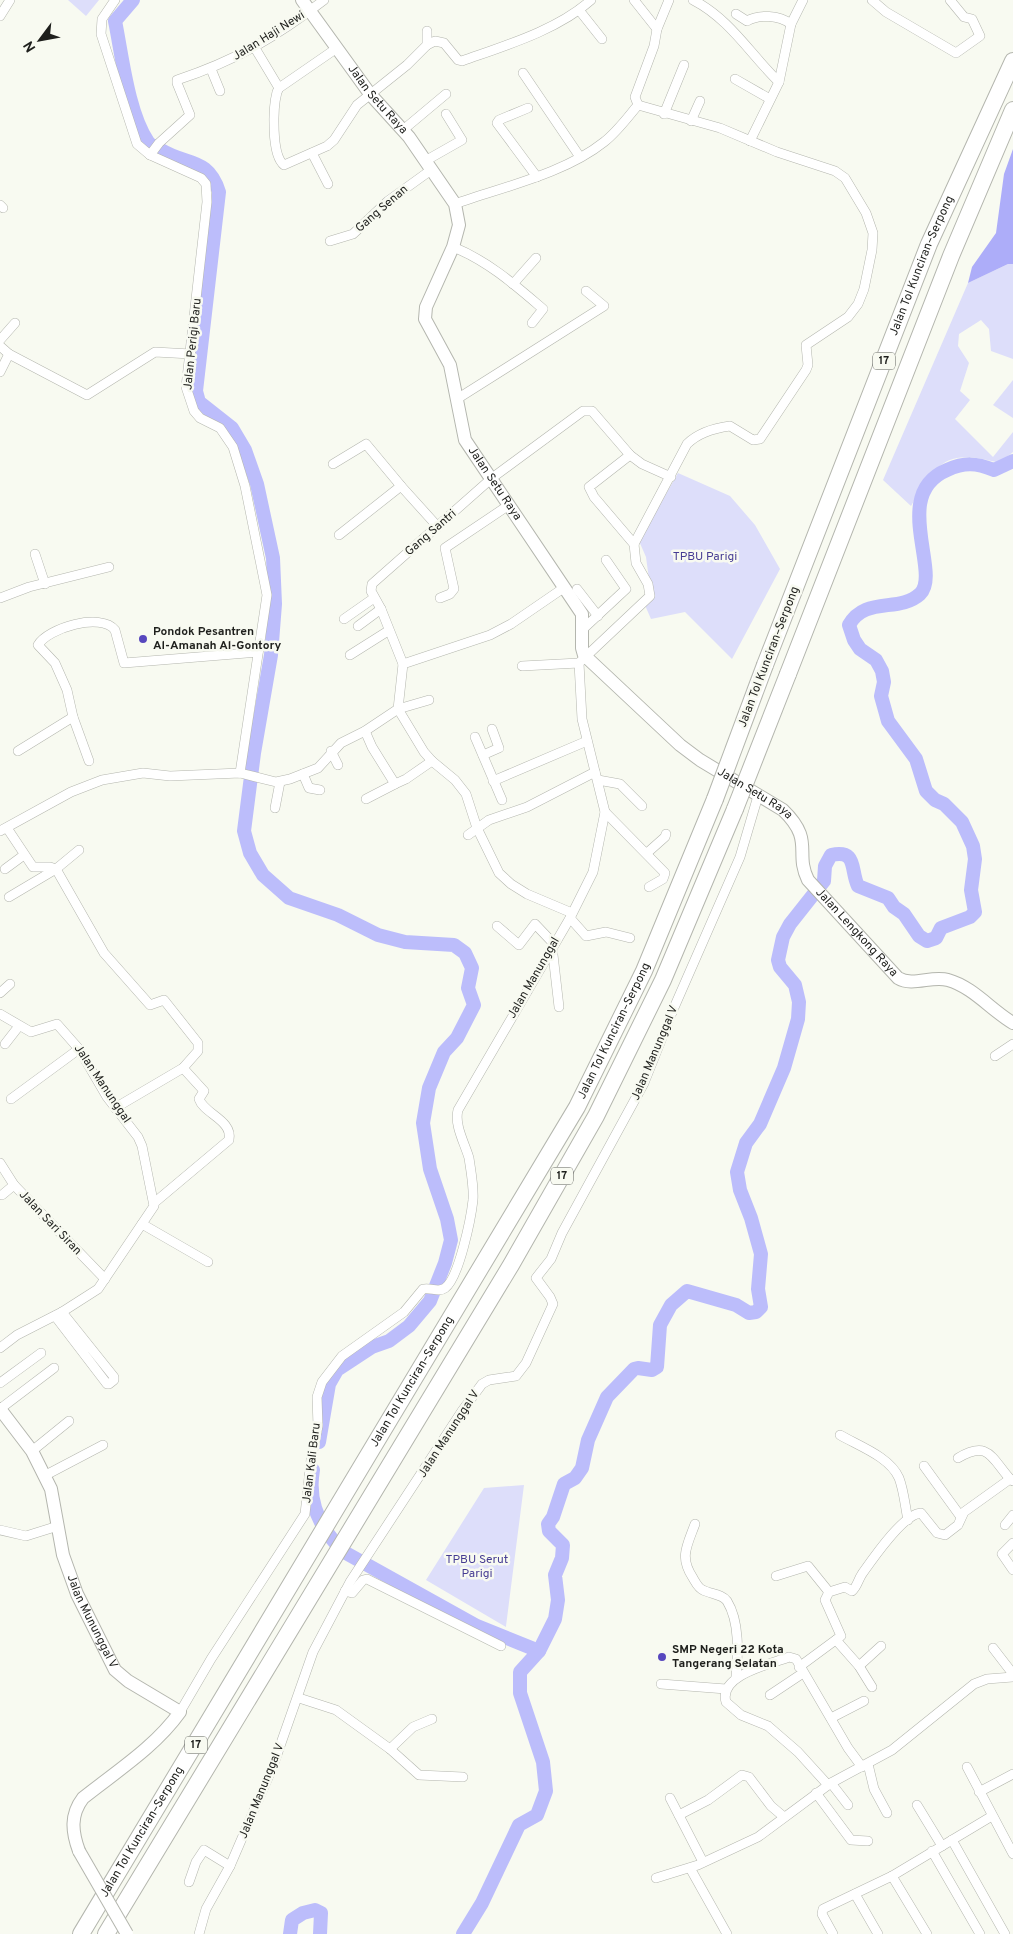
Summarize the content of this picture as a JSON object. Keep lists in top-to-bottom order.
{
  "streets": {
    "highway": ["Jalan Tol Kunciran–Serpong", "17"],
    "street": [
      "Jalan Haji Newi",
      "Jalan Setu Raya",
      "Gang Senan",
      "Jalan Perigi Baru",
      "Gang Santri",
      "Jalan Lengkong Raya",
      "Jalan Manunggal",
      "Jalan Manunggal V",
      "Jalan Sari Siran",
      "Jalan Kali Baru",
      "Jalan Mununggal V"
    ]
  },
  "crossings": [
    ["Jalan Haji Newi", "Jalan Setu Raya"],
    ["Jalan Haji Newi", "Jalan Perigi Baru"],
    ["Jalan Setu Raya", "Gang Senan"],
    ["Jalan Setu Raya", "Gang Santri"],
    ["Jalan Setu Raya", "Jalan Lengkong Raya"],
    ["Jalan Setu Raya", "Jalan Manunggal"],
    ["Jalan Setu Raya", "Jalan Manunggal V"],
    ["Jalan Manunggal", "Jalan Kali Baru"],
    ["Jalan Kali Baru", "Jalan Mununggal V"]
  ],
  "parks": ["TPBU Parigi", "TPBU Serut Parigi"],
  "places": ["Pondok Pesantren Al-Amanah Al-Gontory", "SMP Negeri 22 Kota Tangerang Selatan"],
  "north": "bottom left"
}
